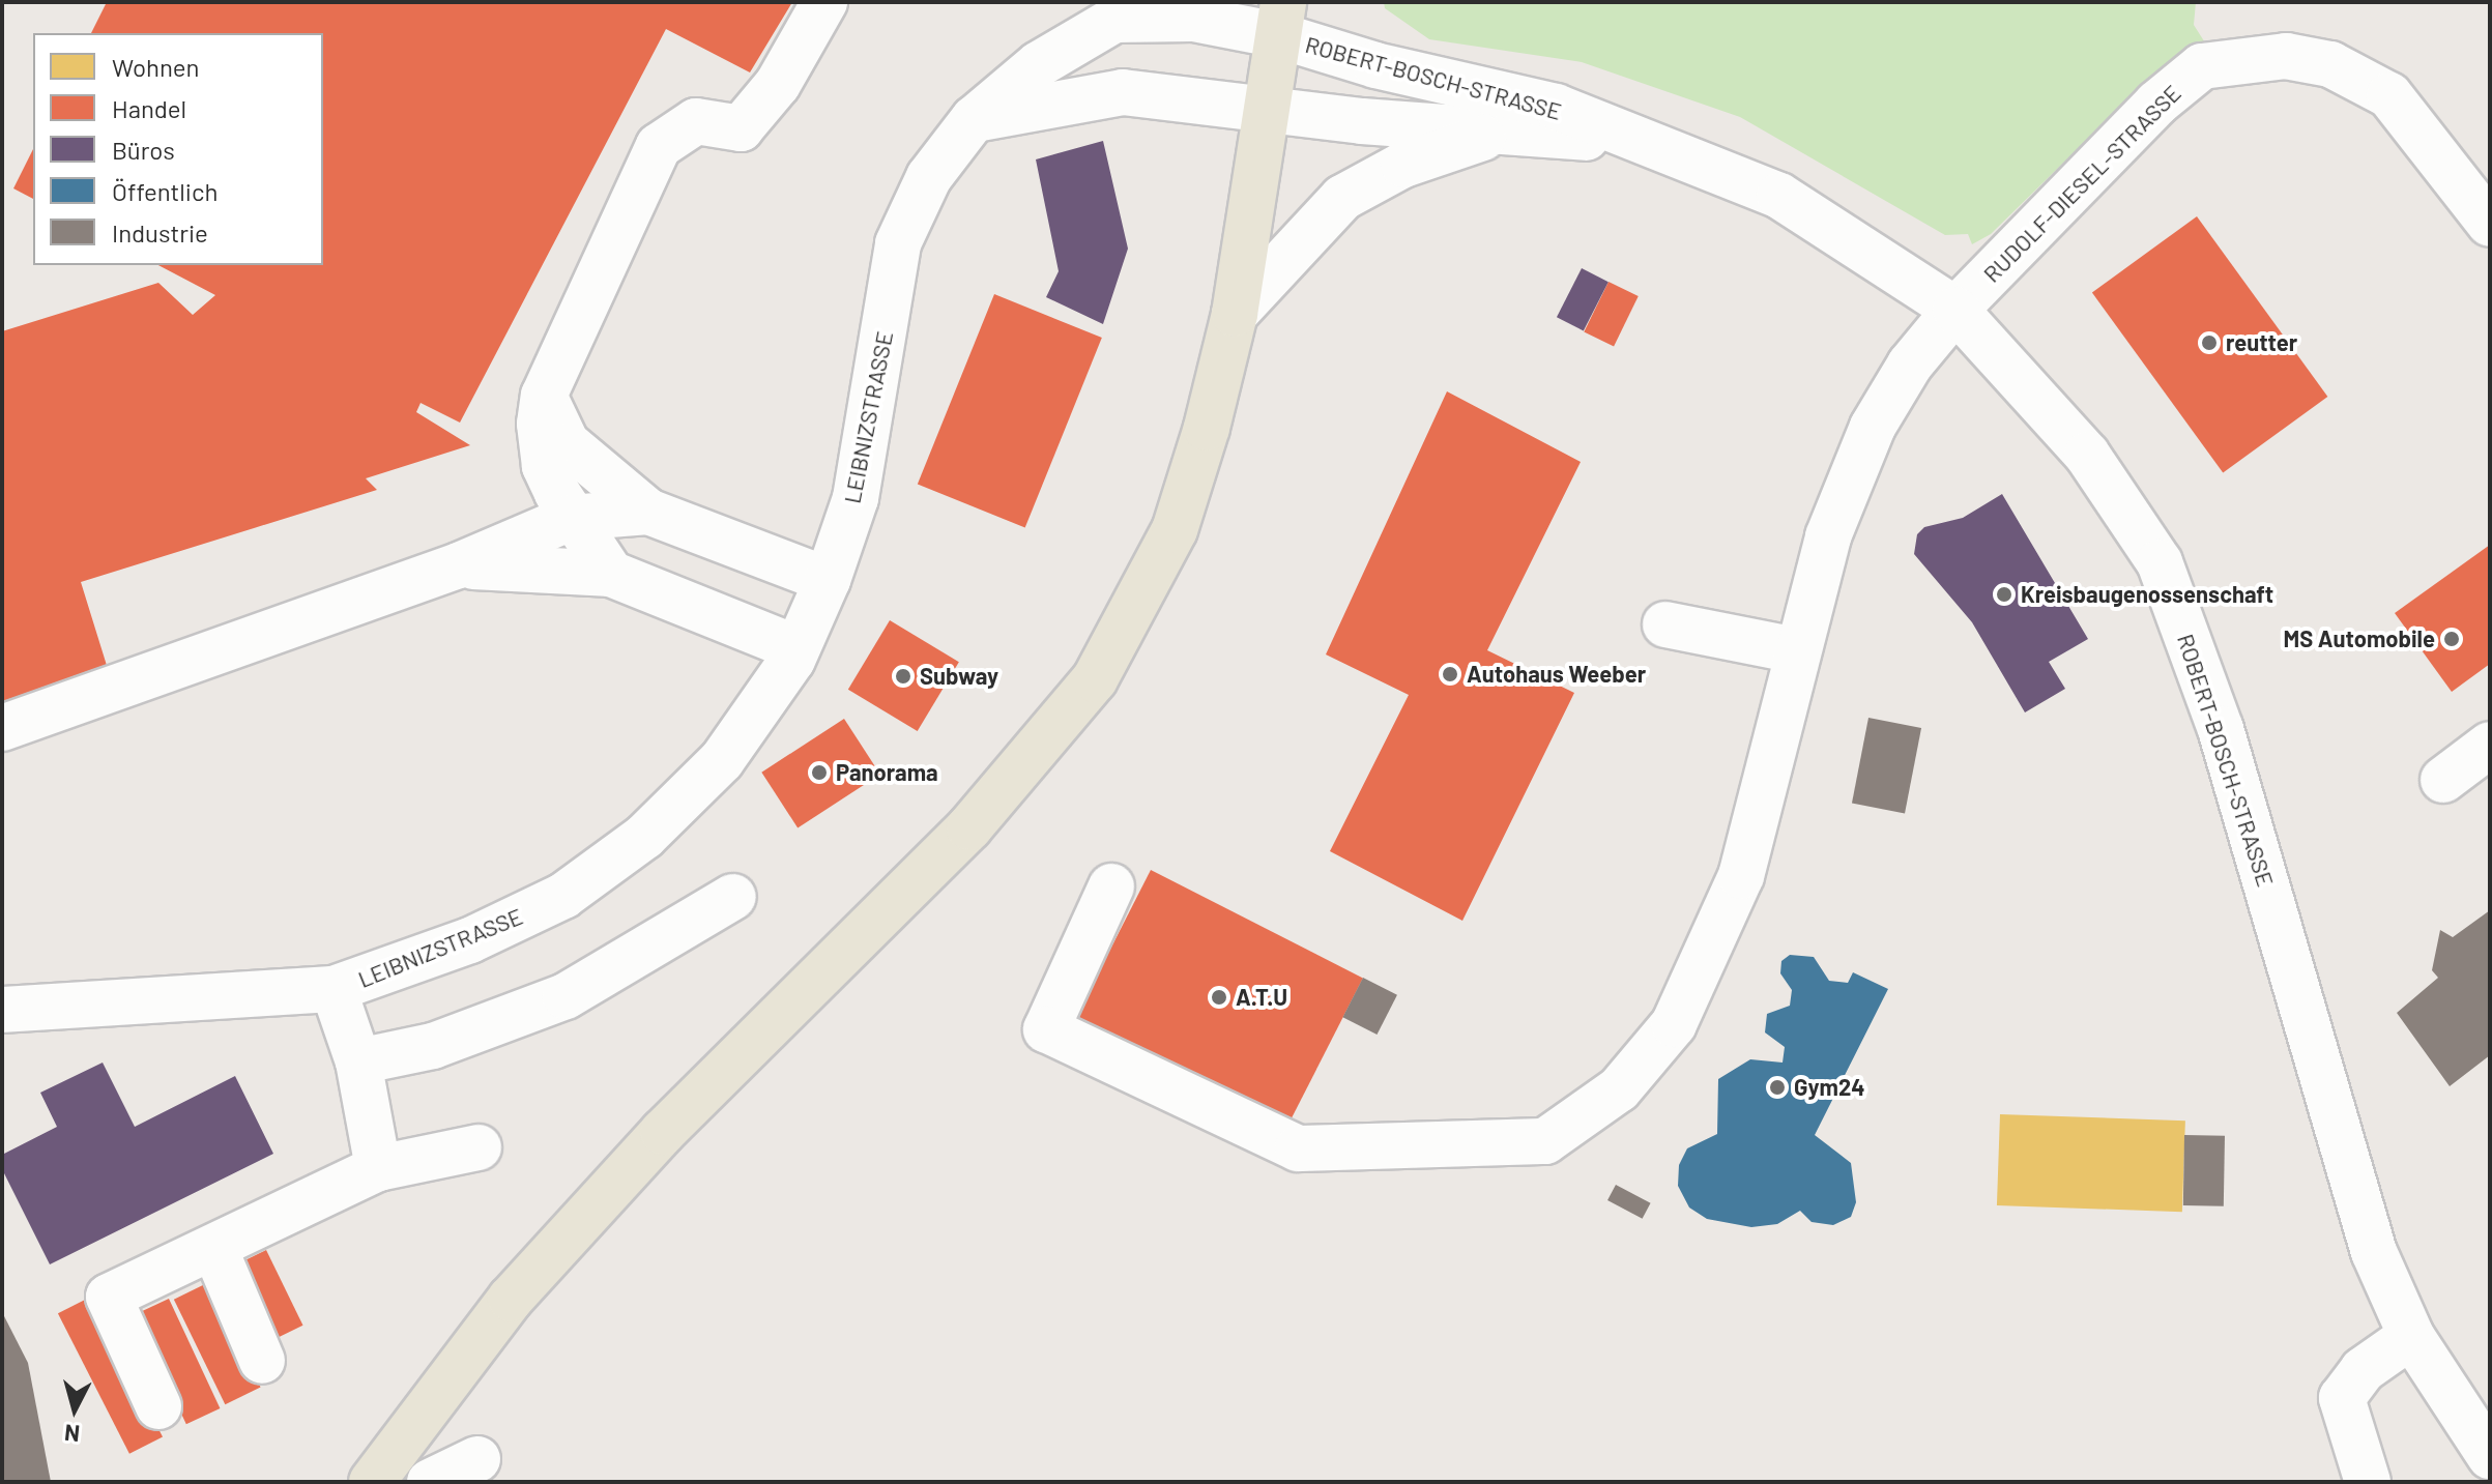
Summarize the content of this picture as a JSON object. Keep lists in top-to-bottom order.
{
  "streets": {
    "street": ["ROBERT-BOSCH-STRASSE", "RUDOLF-DIESEL-STRASSE", "LEIBNIZSTRASSE"]
  },
  "crossings": [
    ["ROBERT-BOSCH-STRASSE", "RUDOLF-DIESEL-STRASSE"],
    ["ROBERT-BOSCH-STRASSE", "LEIBNIZSTRASSE"]
  ],
  "places": [
    "reutter",
    "Kreisbaugenossenschaft",
    "MS Automobile",
    "Autohaus Weeber",
    "Subway",
    "Panorama",
    "A.T.U",
    "Gym24"
  ],
  "legend": [
    "Wohnen",
    "Handel",
    "Büros",
    "Öffentlich",
    "Industrie"
  ],
  "north": "bottom"
}
